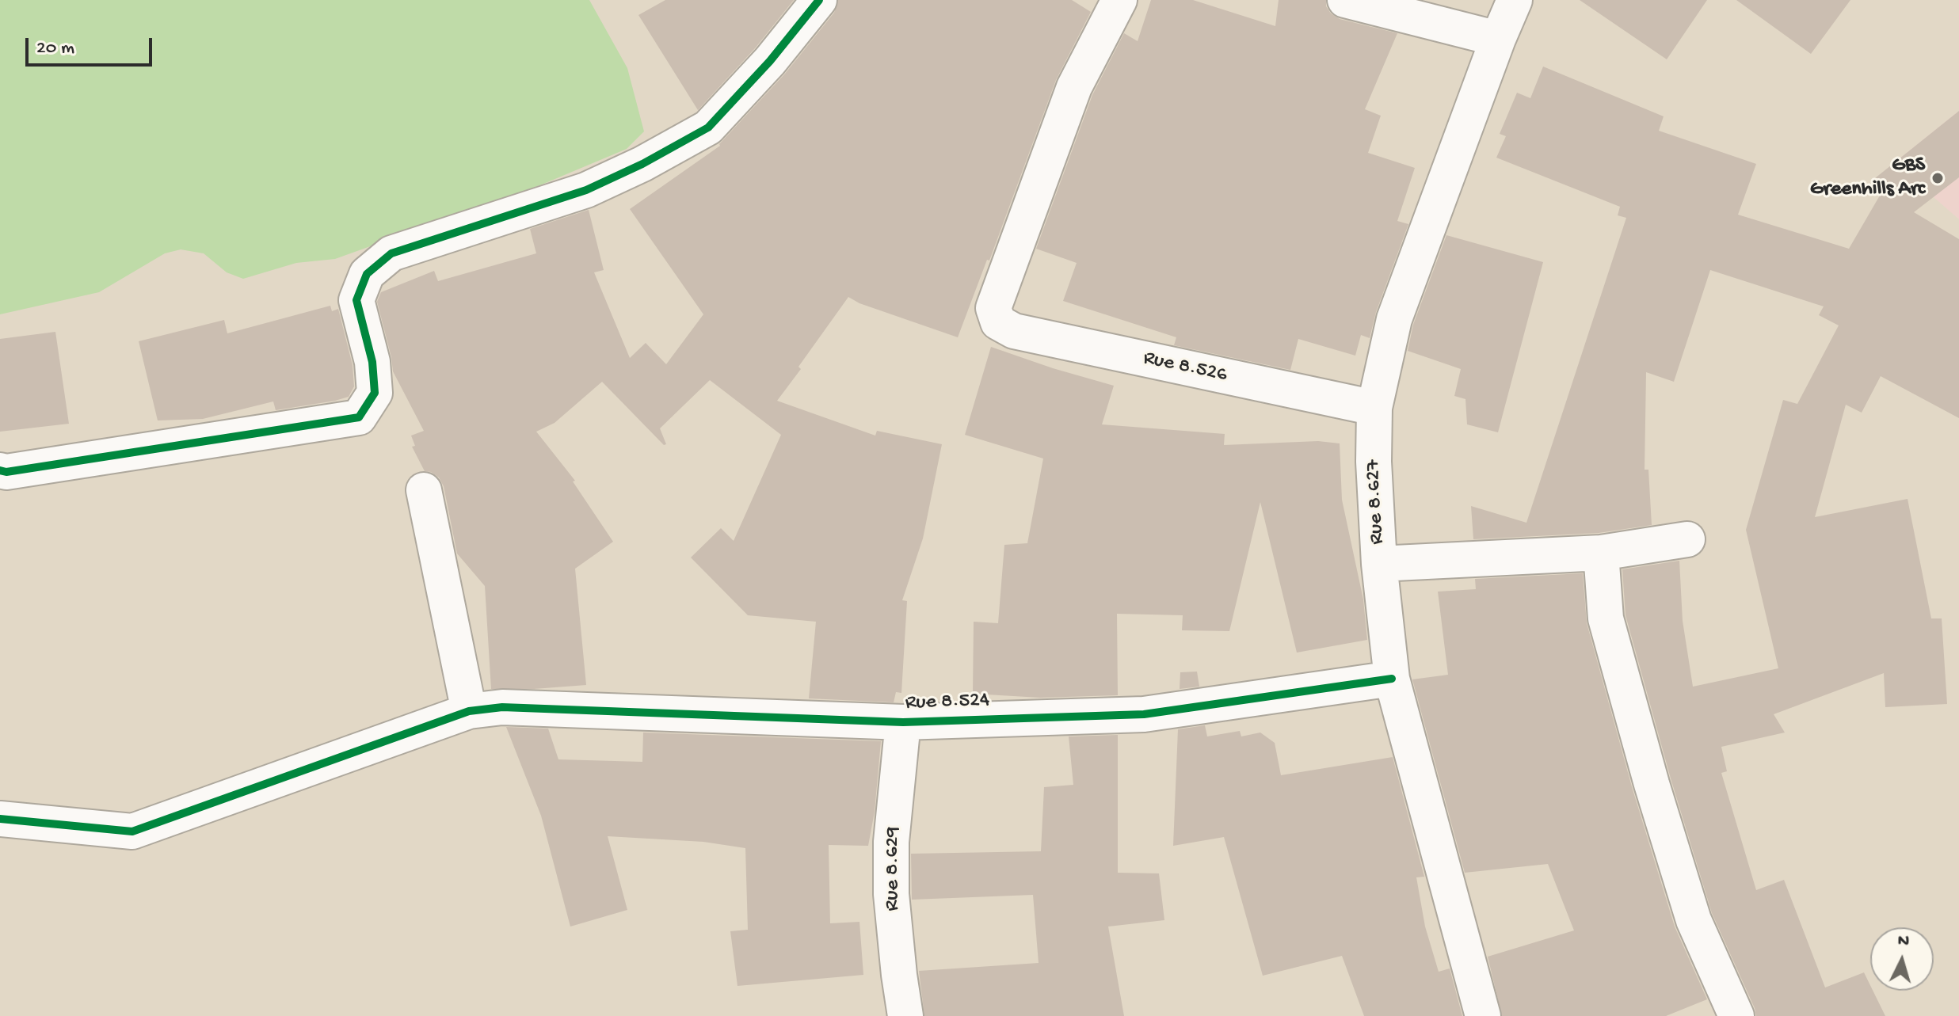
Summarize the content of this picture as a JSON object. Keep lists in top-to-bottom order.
{
  "streets": {
    "street": [
      "Rue 8.526",
      "Rue 8.627",
      "Rue 8.524",
      "Rue 8.629"
    ]
  },
  "crossings": [
    ["Rue 8.526", "Rue 8.627"],
    ["Rue 8.627", "Rue 8.524"],
    ["Rue 8.524", "Rue 8.629"]
  ],
  "places": ["GBS Greenhills Arc"],
  "scale_bar": "20 m",
  "north": "top"
}
